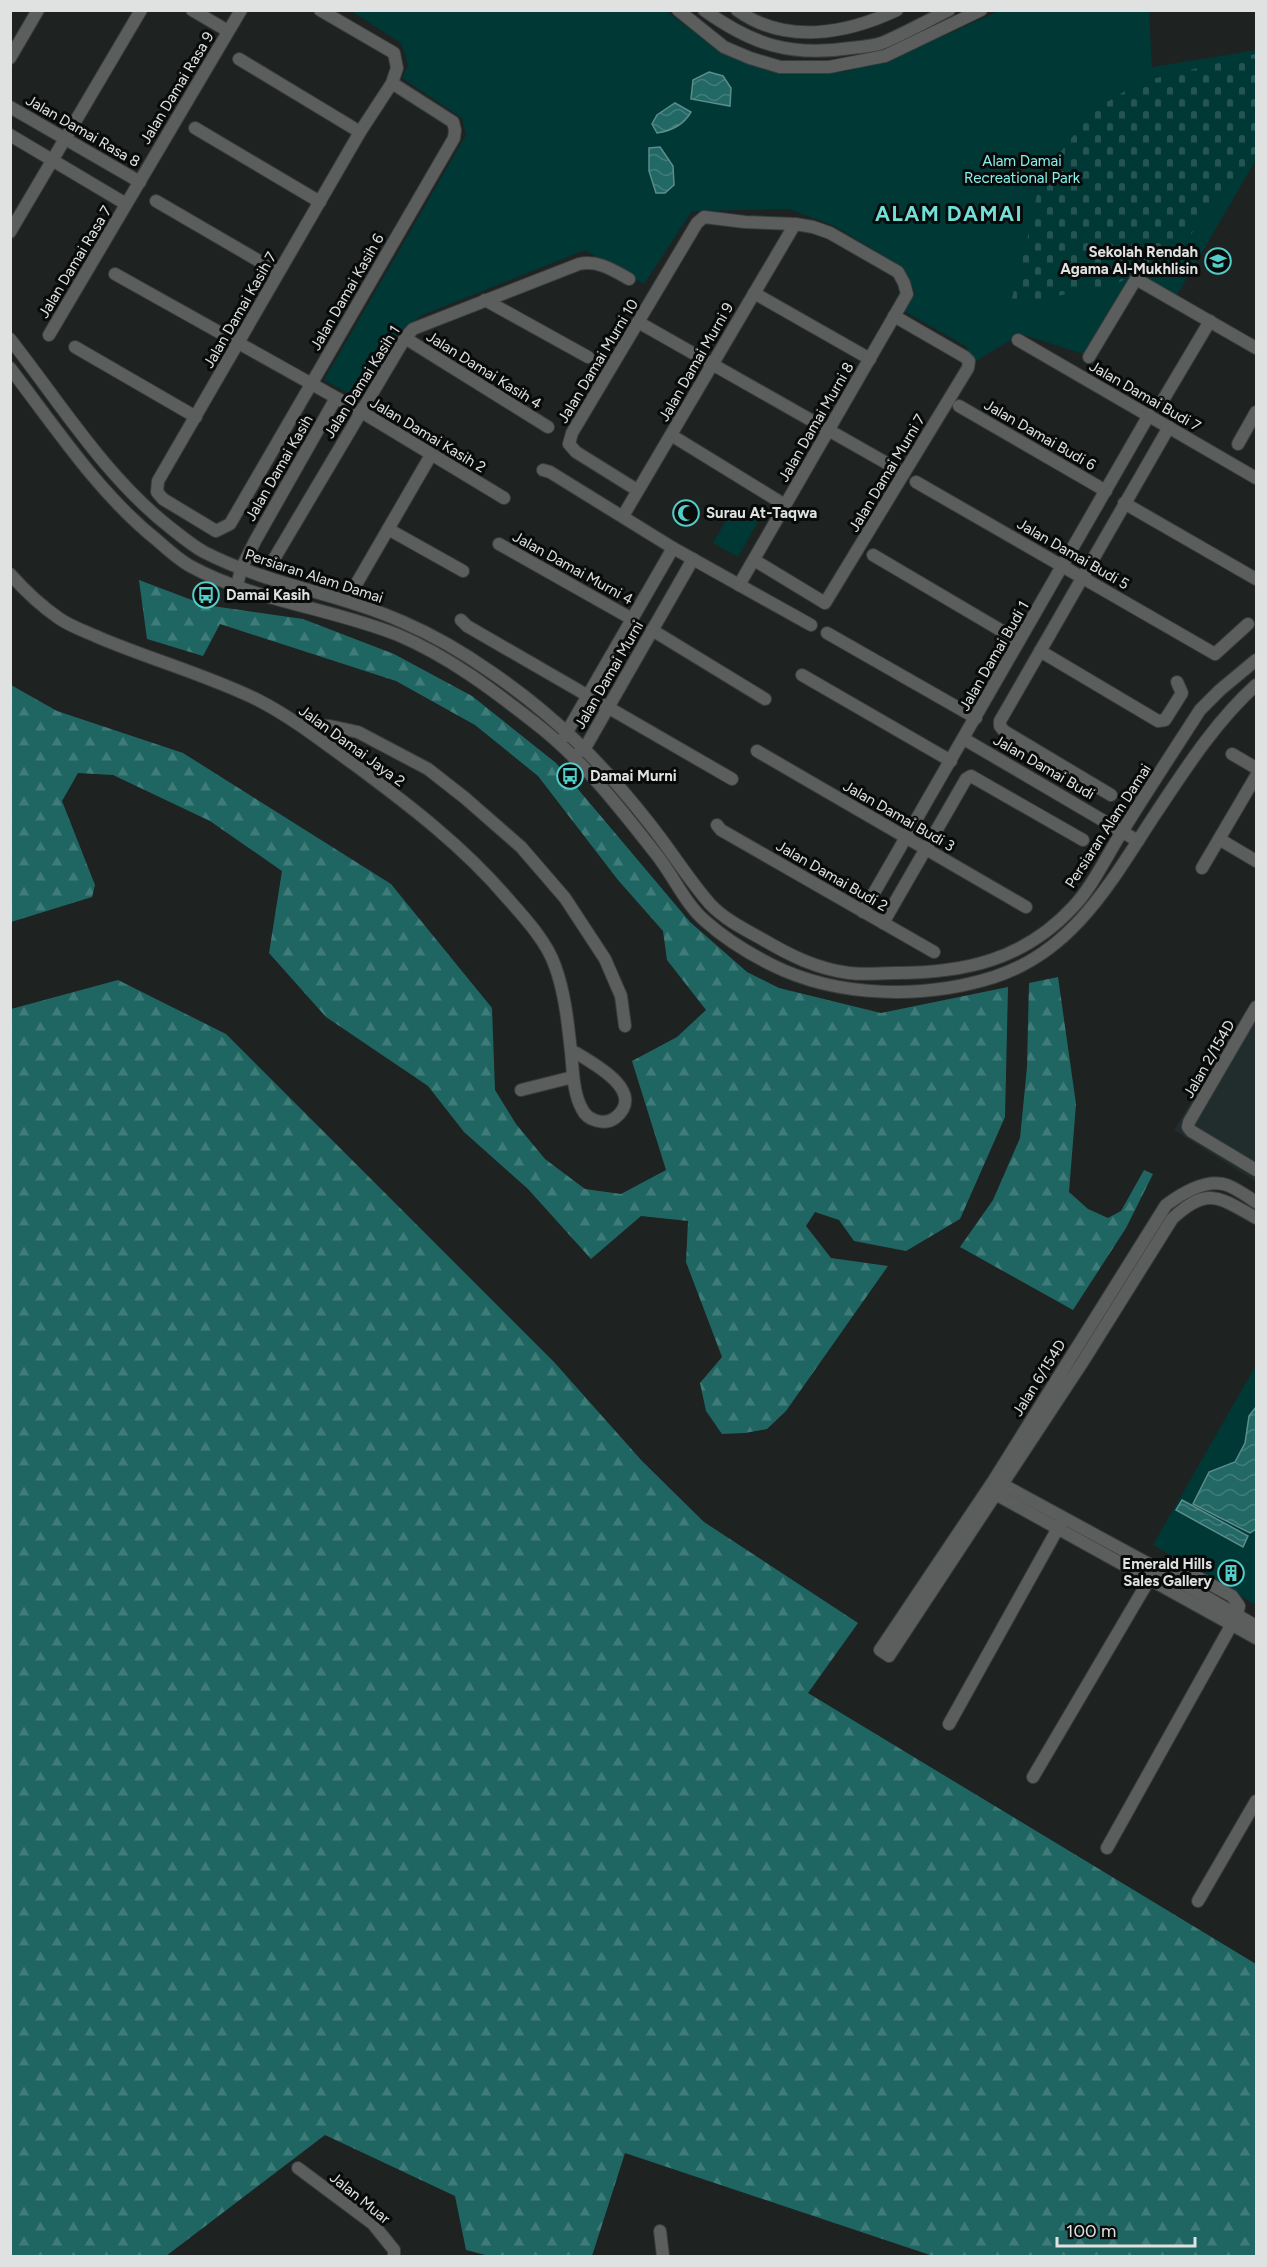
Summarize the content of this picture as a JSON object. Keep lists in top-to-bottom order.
{
  "streets": {
    "street": [
      "Jalan Damai Rasa 9",
      "Jalan Damai Rasa 8",
      "Jalan Damai Rasa 7",
      "Jalan Damai Kasih 6",
      "Jalan Damai Kasih 7",
      "Jalan Damai Murni 10",
      "Jalan Damai Murni 9",
      "Jalan Damai Kasih 4",
      "Jalan Damai Kasih 1",
      "Jalan Damai Budi 7",
      "Jalan Damai Murni 8",
      "Jalan Damai Kasih 2",
      "Jalan Damai Budi 6",
      "Jalan Damai Kasih",
      "Jalan Damai Murni 7",
      "Jalan Damai Budi 5",
      "Jalan Damai Murni 4",
      "Persiaran Alam Damai",
      "Jalan Damai Budi 1",
      "Jalan Damai Murni",
      "Jalan Damai Jaya 2",
      "Jalan Damai Budi",
      "Jalan Damai Budi 3",
      "Jalan Damai Budi 2",
      "Jalan 2/154D",
      "Jalan 6/154D",
      "Jalan Muar"
    ]
  },
  "crossings": [
    ["Jalan Damai Rasa 9", "Jalan Damai Rasa 8"],
    ["Jalan Damai Rasa 9", "Jalan Damai Rasa 7"],
    ["Jalan Damai Kasih 6", "Jalan Damai Kasih 7"],
    ["Jalan Damai Kasih 6", "Jalan Damai Kasih 2"],
    ["Jalan Damai Kasih 7", "Jalan Damai Kasih 2"],
    ["Jalan Damai Murni 10", "Jalan Damai Murni 9"],
    ["Jalan Damai Murni 10", "Jalan Damai Murni 8"],
    ["Jalan Damai Murni 9", "Jalan Damai Murni 8"],
    ["Jalan Damai Kasih 4", "Jalan Damai Kasih 1"],
    ["Jalan Damai Kasih 1", "Jalan Damai Kasih 2"],
    ["Jalan Damai Budi 7", "Jalan Damai Budi 1"],
    ["Jalan Damai Murni 8", "Jalan Damai Murni 7"],
    ["Jalan Damai Kasih 2", "Jalan Damai Kasih"],
    ["Jalan Damai Budi 6", "Jalan Damai Budi 1"],
    ["Jalan Damai Kasih", "Persiaran Alam Damai"],
    ["Jalan Damai Budi 5", "Jalan Damai Budi 1"],
    ["Jalan Damai Murni 4", "Jalan Damai Murni"],
    ["Persiaran Alam Damai", "Jalan Damai Murni"],
    ["Persiaran Alam Damai", "Jalan Damai Budi"],
    ["Jalan Damai Budi 1", "Jalan Damai Budi"],
    ["Jalan Damai Budi 1", "Jalan Damai Budi 3"],
    ["Jalan Damai Budi 1", "Jalan Damai Budi 2"]
  ],
  "districts": ["ALAM DAMAI"],
  "parks": ["Alam Damai Recreational Park"],
  "places": {
    "school or university": ["Sekolah Rendah Agama Al-Mukhlisin"],
    "mosque": ["Surau At-Taqwa"],
    "bus stop": ["Damai Kasih", "Damai Murni"],
    "building": ["Emerald Hills Sales Gallery"]
  },
  "scale_bar": "100 m"
}
